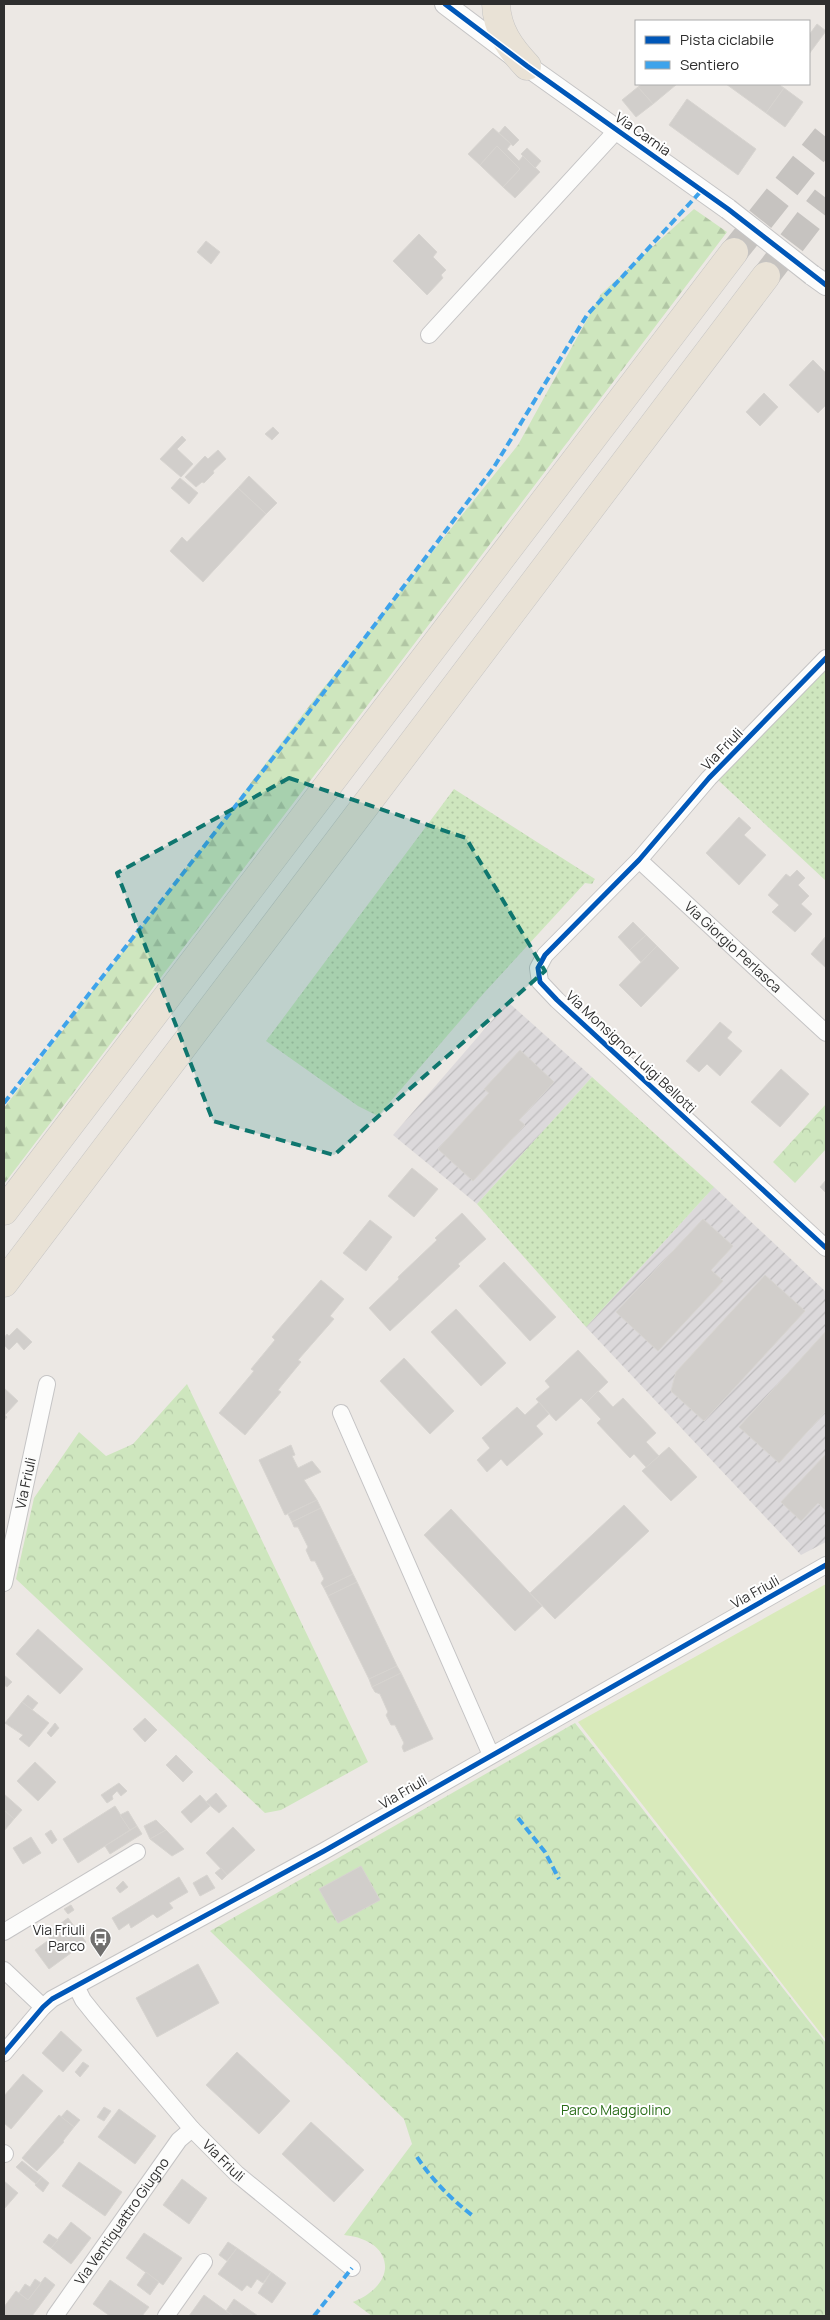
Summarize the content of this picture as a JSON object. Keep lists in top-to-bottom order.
{
  "streets": {
    "street": [
      "Via Carnia",
      "Via Friuli",
      "Via Giorgio Perlasca",
      "Via Monsignor Luigi Bellotti",
      "Via Ventiquattro Giugno"
    ]
  },
  "crossings": [
    ["Via Friuli", "Via Giorgio Perlasca"],
    ["Via Friuli", "Via Monsignor Luigi Bellotti"],
    ["Via Friuli", "Via Ventiquattro Giugno"],
    ["Via Giorgio Perlasca", "Via Monsignor Luigi Bellotti"]
  ],
  "parks": ["Parco Maggiolino"],
  "places": {
    "bus stop": ["Via Friuli Parco"]
  },
  "legend": ["Pista ciclabile", "Sentiero"]
}
